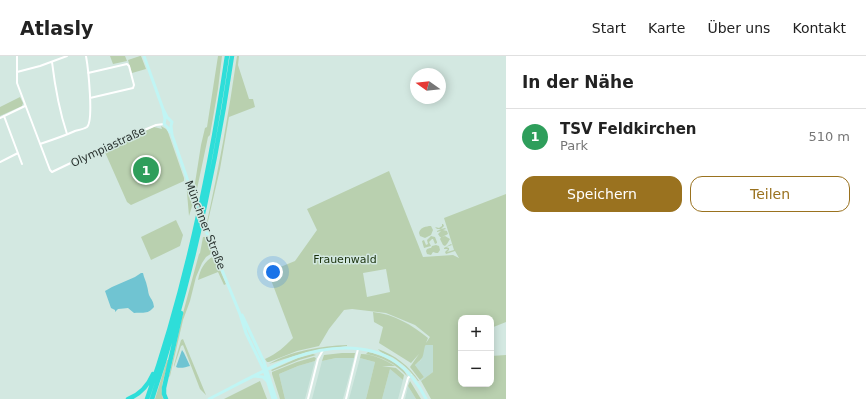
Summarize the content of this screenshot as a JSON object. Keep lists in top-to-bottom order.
{
  "streets": {
    "street": ["Olympiastraße", "Münchner Straße"]
  },
  "crossings": [
    ["Olympiastraße", "Münchner Straße"]
  ],
  "parks": ["Frauenwald"],
  "north": "left",
  "page": {
    "header": "Atlasly",
    "nav": [
      "Start",
      "Karte",
      "Über uns",
      "Kontakt"
    ],
    "heading": "In der Nähe",
    "list": [
      {
        "mark": "1",
        "name": "TSV Feldkirchen",
        "note": "Park",
        "value": "510 m"
      }
    ],
    "pins": "1",
    "buttons": ["Speichern", "Teilen"],
    "map_buttons": ["+", "−"]
  }
}
